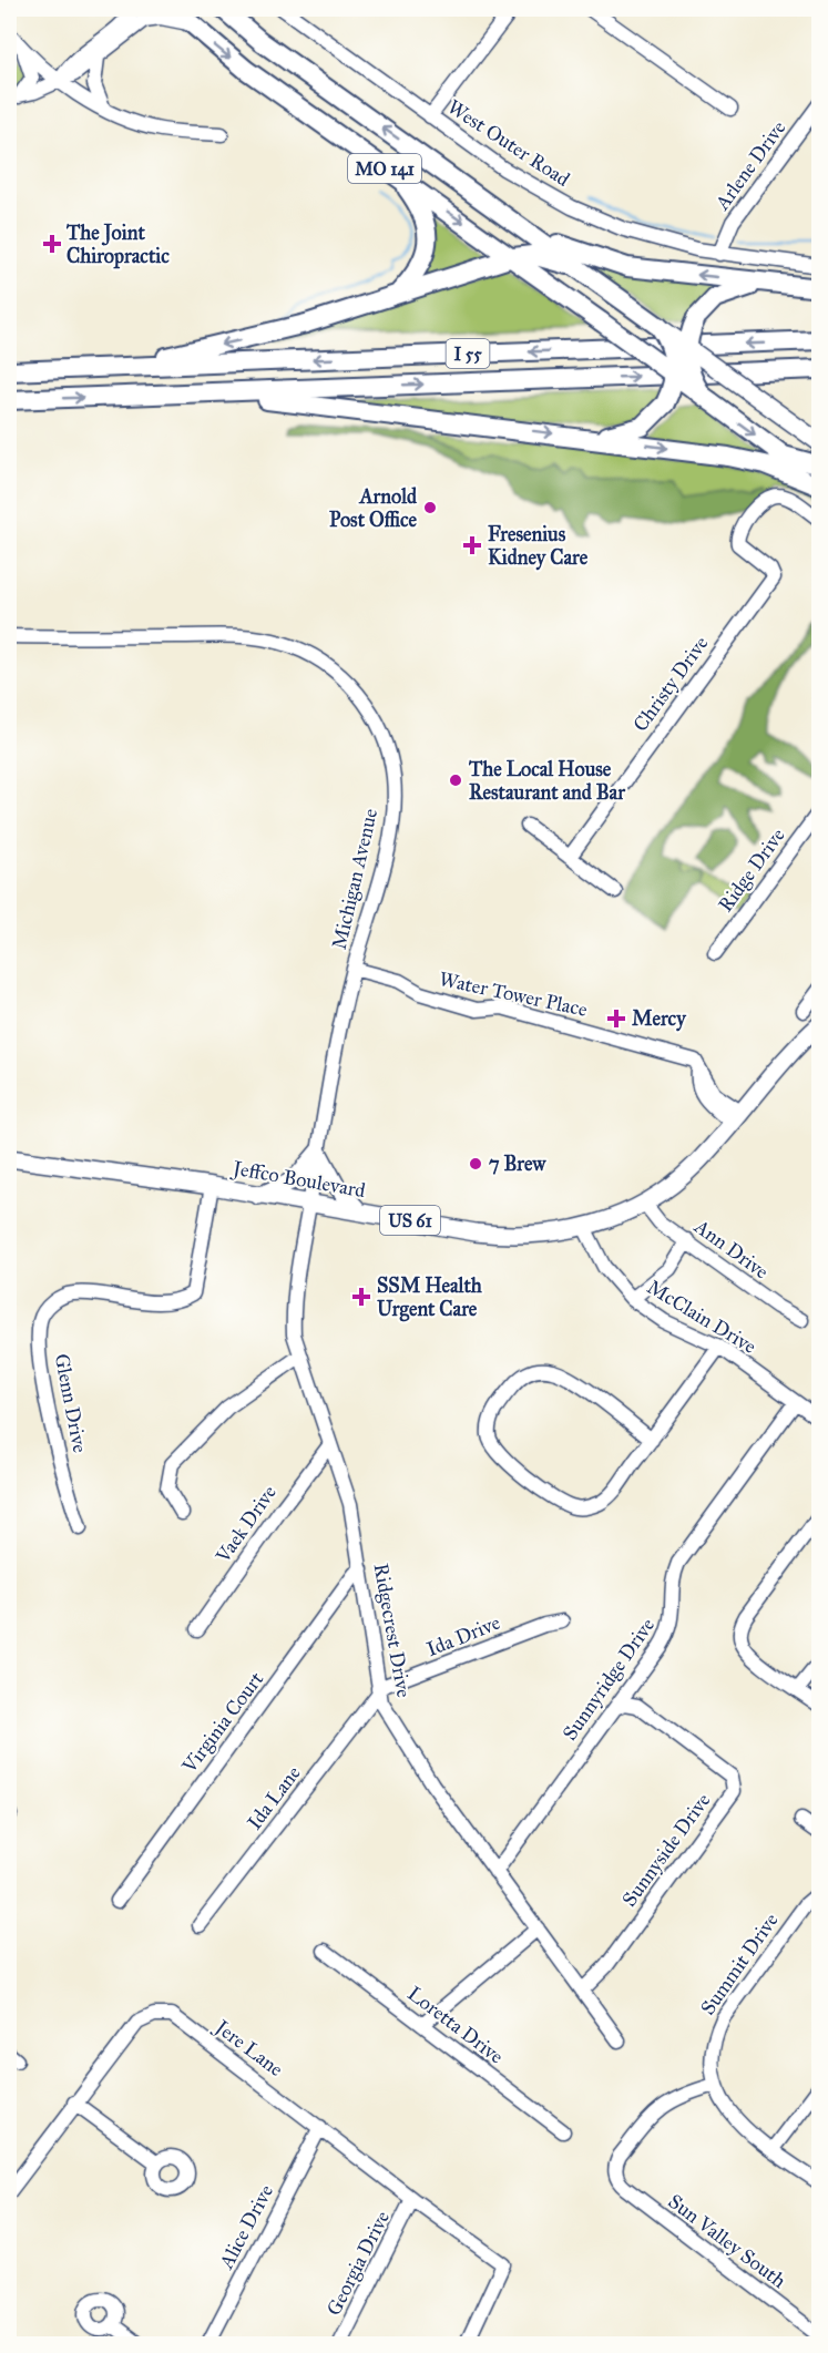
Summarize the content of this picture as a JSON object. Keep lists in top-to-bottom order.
{
  "streets": {
    "highway": ["MO 141", "I 55"],
    "main road": ["Jeffco Boulevard", "US 61"],
    "street": [
      "West Outer Road",
      "Arlene Drive",
      "Christy Drive",
      "Ridge Drive",
      "Michigan Avenue",
      "Water Tower Place",
      "Ann Drive",
      "McClain Drive",
      "Glenn Drive",
      "Vaek Drive",
      "Ridgecrest Drive",
      "Ida Drive",
      "Sunnyridge Drive",
      "Virginia Court",
      "Ida Lane",
      "Sunnyside Drive",
      "Summit Drive",
      "Loretta Drive",
      "Jere Lane",
      "Alice Drive",
      "Sun Valley South",
      "Georgia Drive"
    ]
  },
  "crossings": [
    ["West Outer Road", "Arlene Drive"],
    ["Michigan Avenue", "Water Tower Place"],
    ["Michigan Avenue", "Jeffco Boulevard"],
    ["Michigan Avenue", "Ridgecrest Drive"],
    ["Water Tower Place", "Jeffco Boulevard"],
    ["Jeffco Boulevard", "Ann Drive"],
    ["Jeffco Boulevard", "McClain Drive"],
    ["Jeffco Boulevard", "Glenn Drive"],
    ["Jeffco Boulevard", "Ridgecrest Drive"],
    ["McClain Drive", "Sunnyridge Drive"],
    ["Vaek Drive", "Ridgecrest Drive"],
    ["Ridgecrest Drive", "Ida Drive"],
    ["Ridgecrest Drive", "Sunnyridge Drive"],
    ["Ridgecrest Drive", "Virginia Court"],
    ["Ridgecrest Drive", "Ida Lane"],
    ["Ridgecrest Drive", "Sunnyside Drive"],
    ["Ida Drive", "Ida Lane"],
    ["Sunnyridge Drive", "Sunnyside Drive"],
    ["Summit Drive", "Sun Valley South"],
    ["Jere Lane", "Alice Drive"],
    ["Jere Lane", "Georgia Drive"]
  ],
  "places": {
    "health": [
      "The Joint Chiropractic",
      "Fresenius Kidney Care",
      "Mercy",
      "SSM Health Urgent Care"
    ],
    "other": ["Arnold Post Office", "The Local House Restaurant and Bar", "7 Brew"]
  }
}
